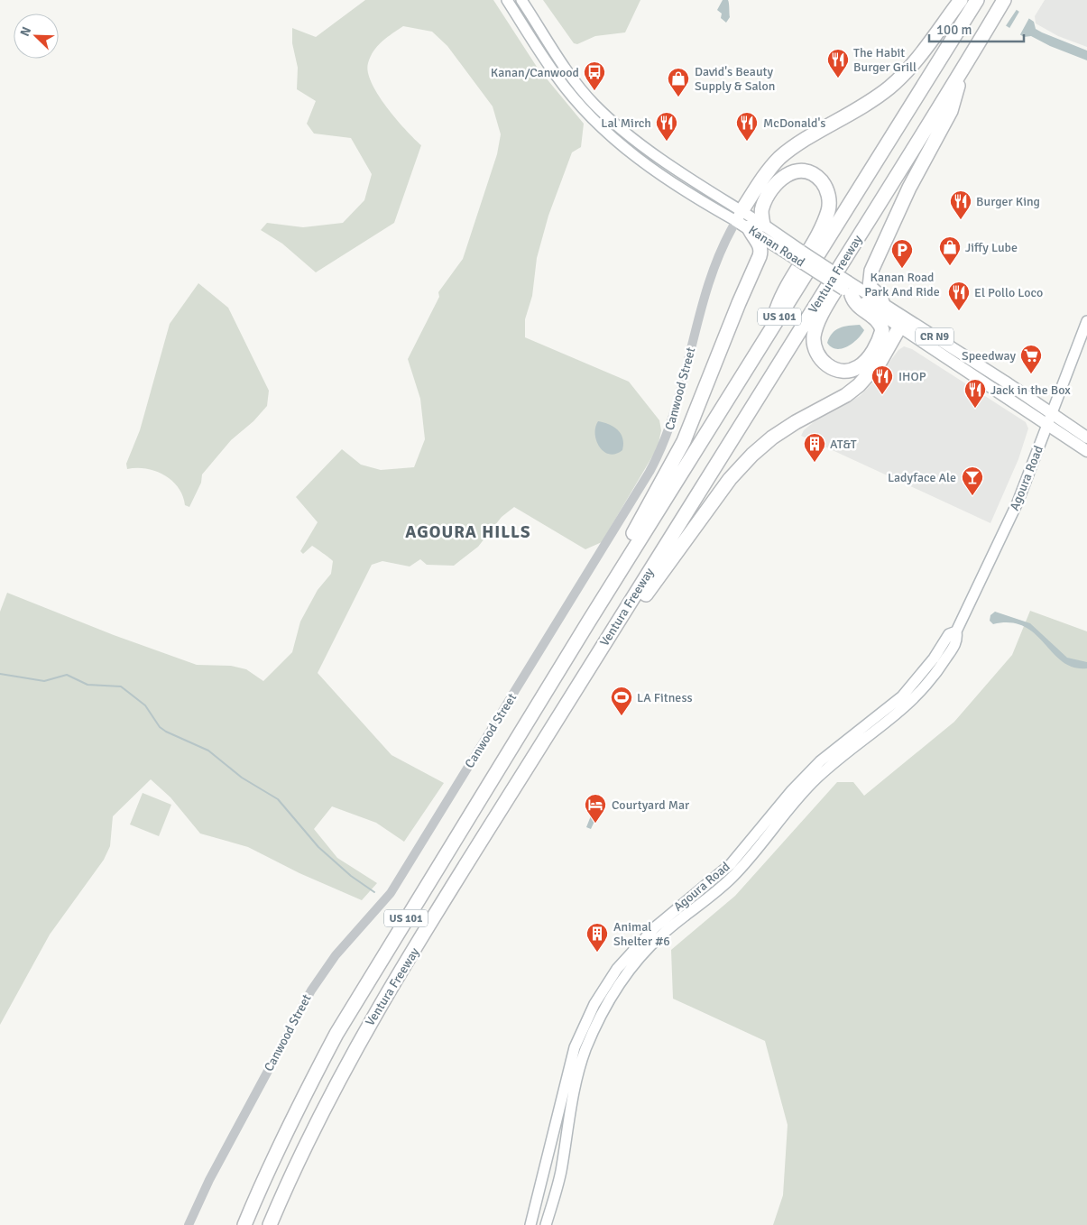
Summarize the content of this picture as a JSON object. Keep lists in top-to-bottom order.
{
  "streets": {
    "highway": ["Ventura Freeway", "US 101"],
    "main road": ["Kanan Road", "CR N9", "Agoura Road"],
    "street": ["Canwood Street"]
  },
  "crossings": [
    ["Kanan Road", "Canwood Street"],
    ["Kanan Road", "Agoura Road"]
  ],
  "districts": ["AGOURA HILLS"],
  "places": {
    "restaurant": [
      "The Habit Burger Grill",
      "Lal Mirch",
      "McDonald's",
      "Burger King",
      "El Pollo Loco",
      "IHOP",
      "Jack in the Box"
    ],
    "bus stop": ["Kanan/Canwood"],
    "shop": ["David's Beauty Supply & Salon", "Jiffy Lube"],
    "parking": ["Kanan Road Park And Ride"],
    "supermarket": ["Speedway"],
    "building": ["AT&T", "Animal Shelter #6"],
    "bar": ["Ladyface Ale"],
    "sports": ["LA Fitness"],
    "hotel": ["Courtyard Mar"]
  },
  "scale_bar": "100 m",
  "north": "top left"
}
